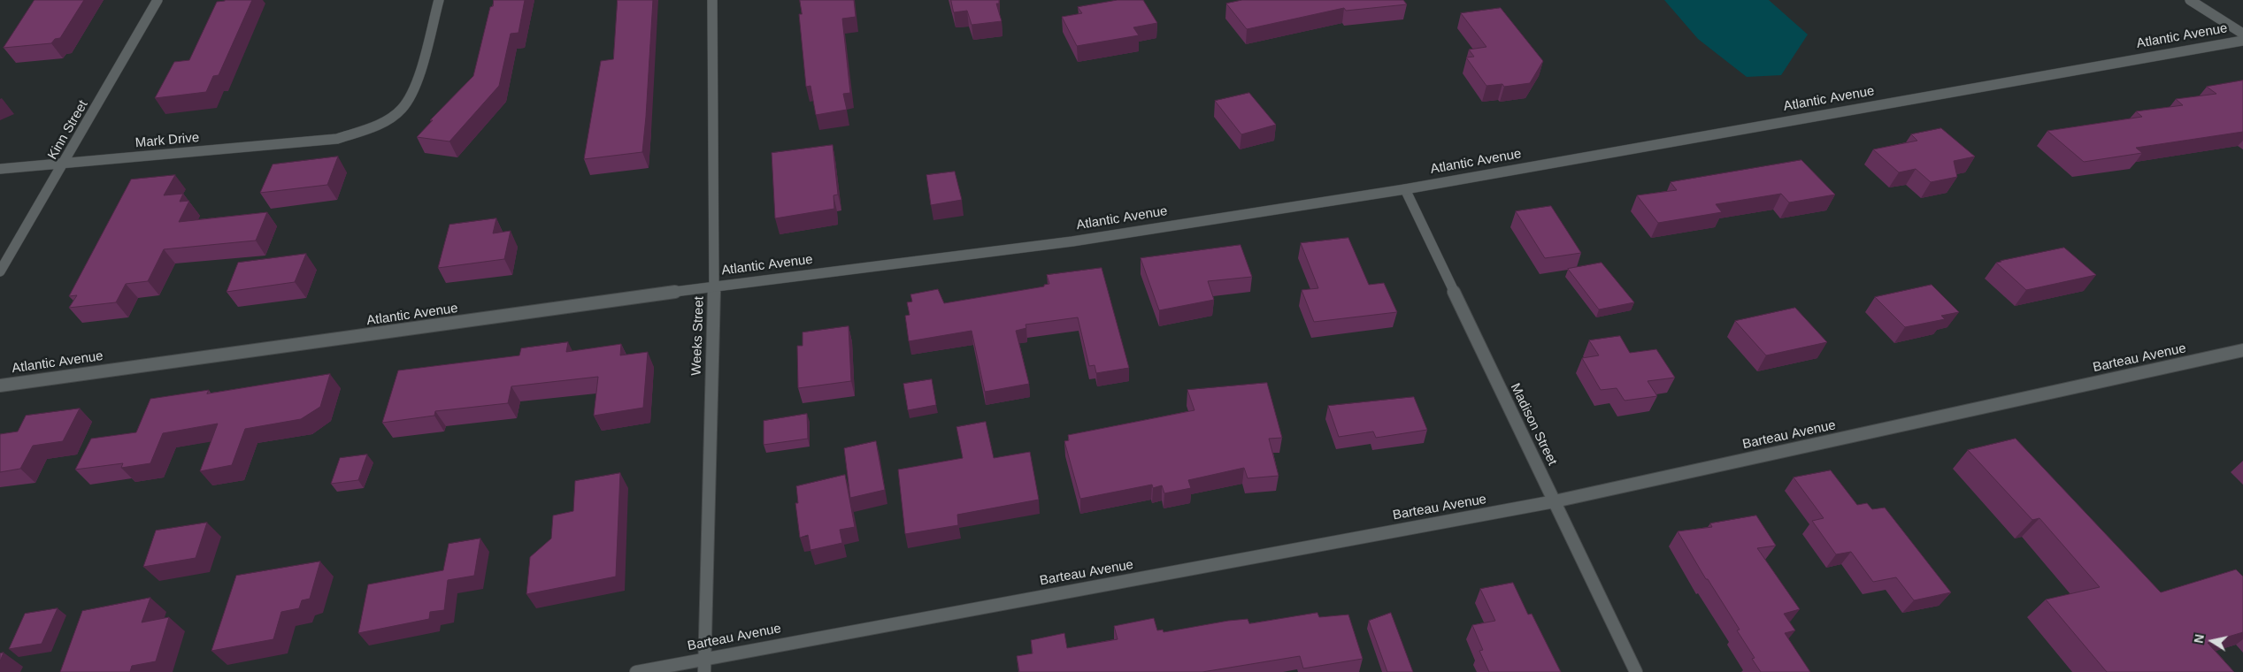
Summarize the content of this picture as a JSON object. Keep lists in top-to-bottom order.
{
  "streets": {
    "street": [
      "Atlantic Avenue",
      "Kinn Street",
      "Mark Drive",
      "Weeks Street",
      "Barteau Avenue",
      "Madison Street"
    ]
  },
  "crossings": [
    ["Atlantic Avenue", "Weeks Street"],
    ["Atlantic Avenue", "Madison Street"],
    ["Kinn Street", "Mark Drive"],
    ["Weeks Street", "Barteau Avenue"],
    ["Barteau Avenue", "Madison Street"]
  ],
  "north": "left"
}
